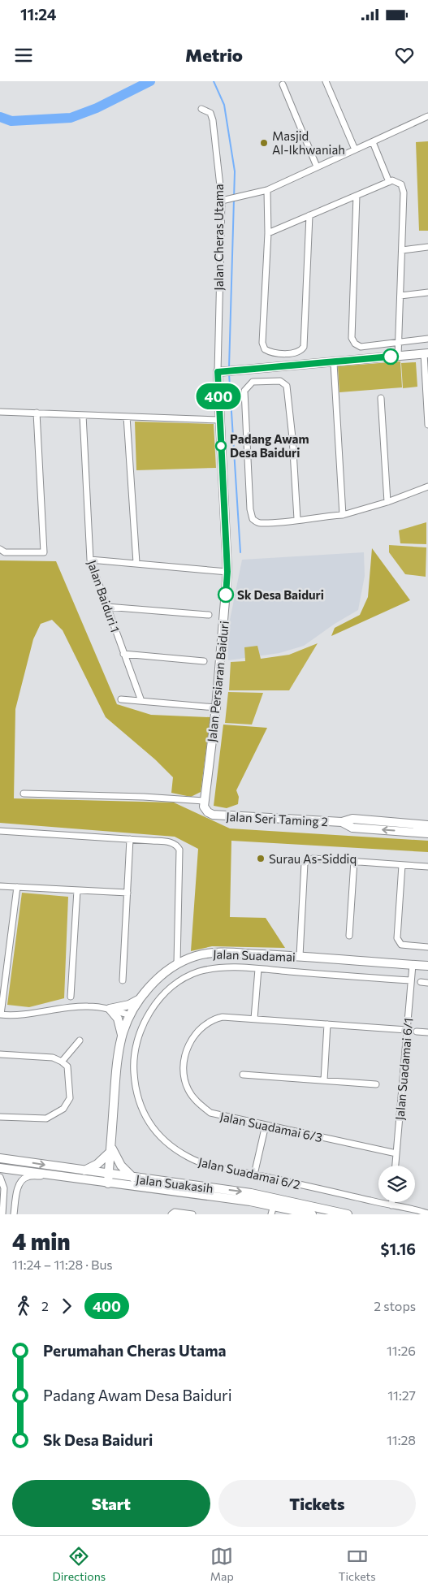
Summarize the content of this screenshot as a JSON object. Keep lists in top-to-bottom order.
{
  "streets": {
    "street": [
      "Jalan Cheras Utama",
      "Jalan Baiduri 1",
      "Jalan Persiaran Baiduri",
      "Jalan Seri Taming 2",
      "Jalan Suadamai",
      "Jalan Suadamai 6/1",
      "Jalan Suadamai 6/3",
      "Jalan Suadamai 6/2",
      "Jalan Suakasih"
    ]
  },
  "crossings": [
    ["Jalan Cheras Utama", "Jalan Persiaran Baiduri"],
    ["Jalan Persiaran Baiduri", "Jalan Seri Taming 2"],
    ["Jalan Suadamai", "Jalan Suadamai 6/1"],
    ["Jalan Suadamai", "Jalan Suakasih"],
    ["Jalan Suadamai 6/1", "Jalan Suadamai 6/3"],
    ["Jalan Suadamai 6/1", "Jalan Suadamai 6/2"]
  ],
  "places": [
    "Masjid Al-Ikhwaniah",
    "Padang Awam Desa Baiduri",
    "Sk Desa Baiduri",
    "Surau As-Siddiq"
  ],
  "lines": ["bus line 400"],
  "page": {
    "status": "11:24",
    "header": "Metrio",
    "on_map": "400",
    "heading": ["4 min", "11:24 – 11:28 · Bus", "$1.16"],
    "legs": ["2", "400", "2 stops"],
    "list": [
      {
        "name": "Perumahan Cheras Utama",
        "value": "11:26"
      },
      {
        "name": "Padang Awam Desa Baiduri",
        "value": "11:27"
      },
      {
        "name": "Sk Desa Baiduri",
        "value": "11:28"
      }
    ],
    "buttons": ["Start", "Tickets"],
    "tabs": ["Directions", "Map", "Tickets"]
  }
}
